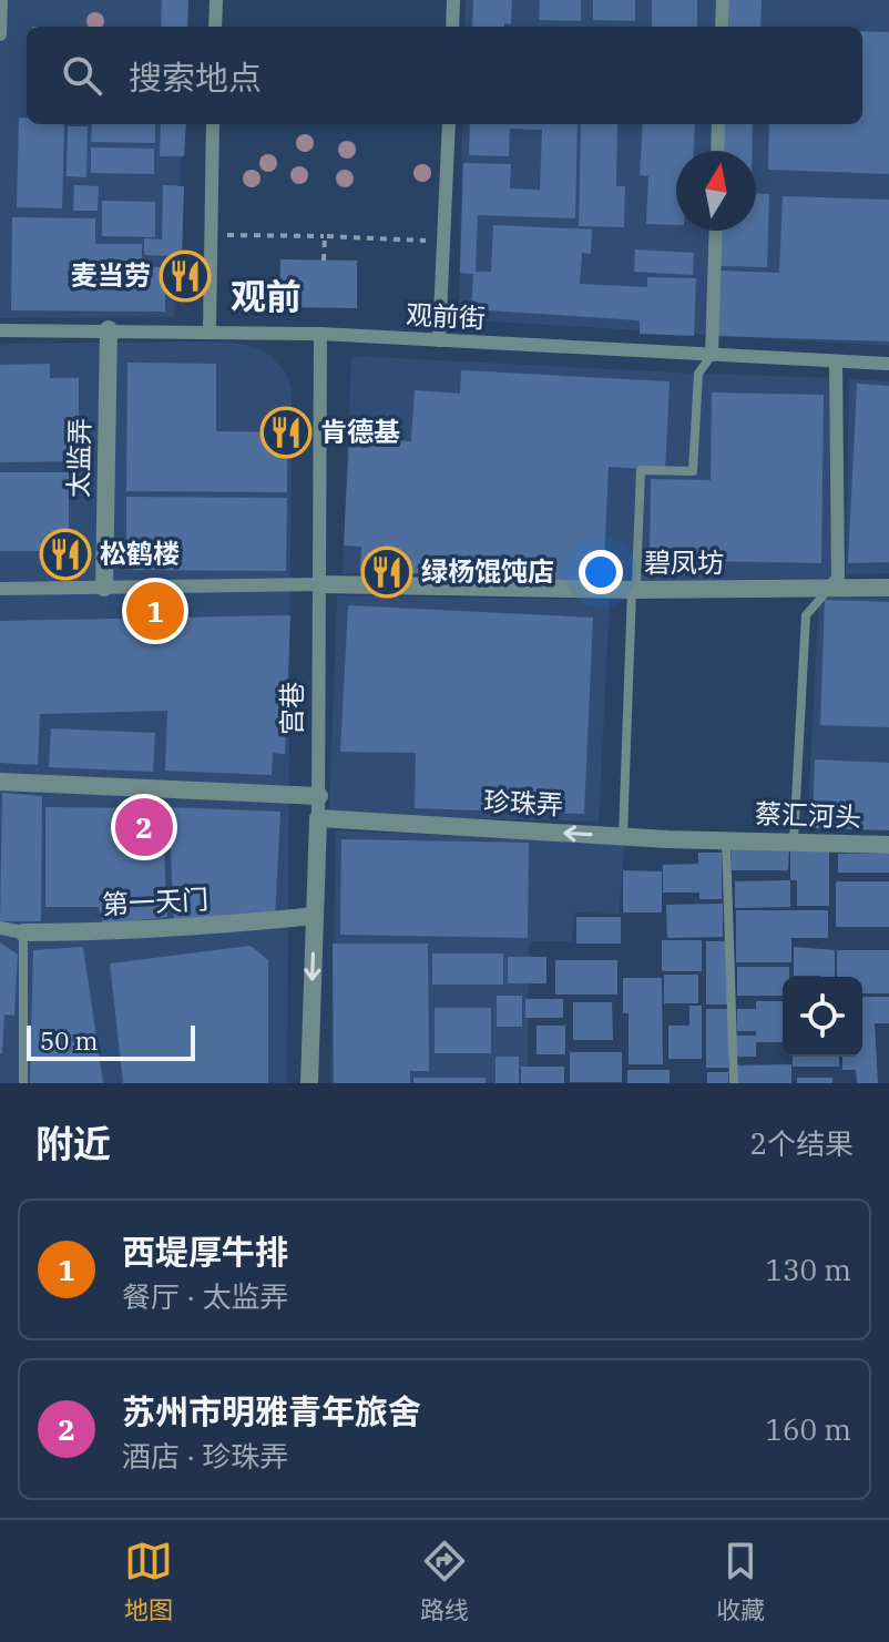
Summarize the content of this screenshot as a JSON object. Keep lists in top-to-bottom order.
{
  "streets": {
    "street": [
      "观前街",
      "太监弄",
      "碧凤坊",
      "宫巷",
      "珍珠弄",
      "蔡汇河头",
      "第一天门"
    ]
  },
  "crossings": [
    ["观前街", "太监弄"],
    ["观前街", "宫巷"],
    ["碧凤坊", "宫巷"],
    ["宫巷", "珍珠弄"],
    ["宫巷", "第一天门"],
    ["珍珠弄", "蔡汇河头"]
  ],
  "one_way": ["珍珠弄"],
  "districts": ["观前"],
  "places": {
    "restaurant": [
      "麦当劳",
      "肯德基",
      "松鹤楼",
      "绿杨馄饨店"
    ]
  },
  "scale_bar": "50 m",
  "north": "top",
  "page": {
    "search": "搜索地点",
    "pins": ["1", "2"],
    "scale": "50 m",
    "heading": ["附近", "2个结果"],
    "list": [
      {
        "mark": "1",
        "name": "西堤厚牛排",
        "note": "餐厅 · 太监弄",
        "value": "130 m"
      },
      {
        "mark": "2",
        "name": "苏州市明雅青年旅舍",
        "note": "酒店 · 珍珠弄",
        "value": "160 m"
      }
    ],
    "nav": ["地图", "路线", "收藏"]
  }
}
